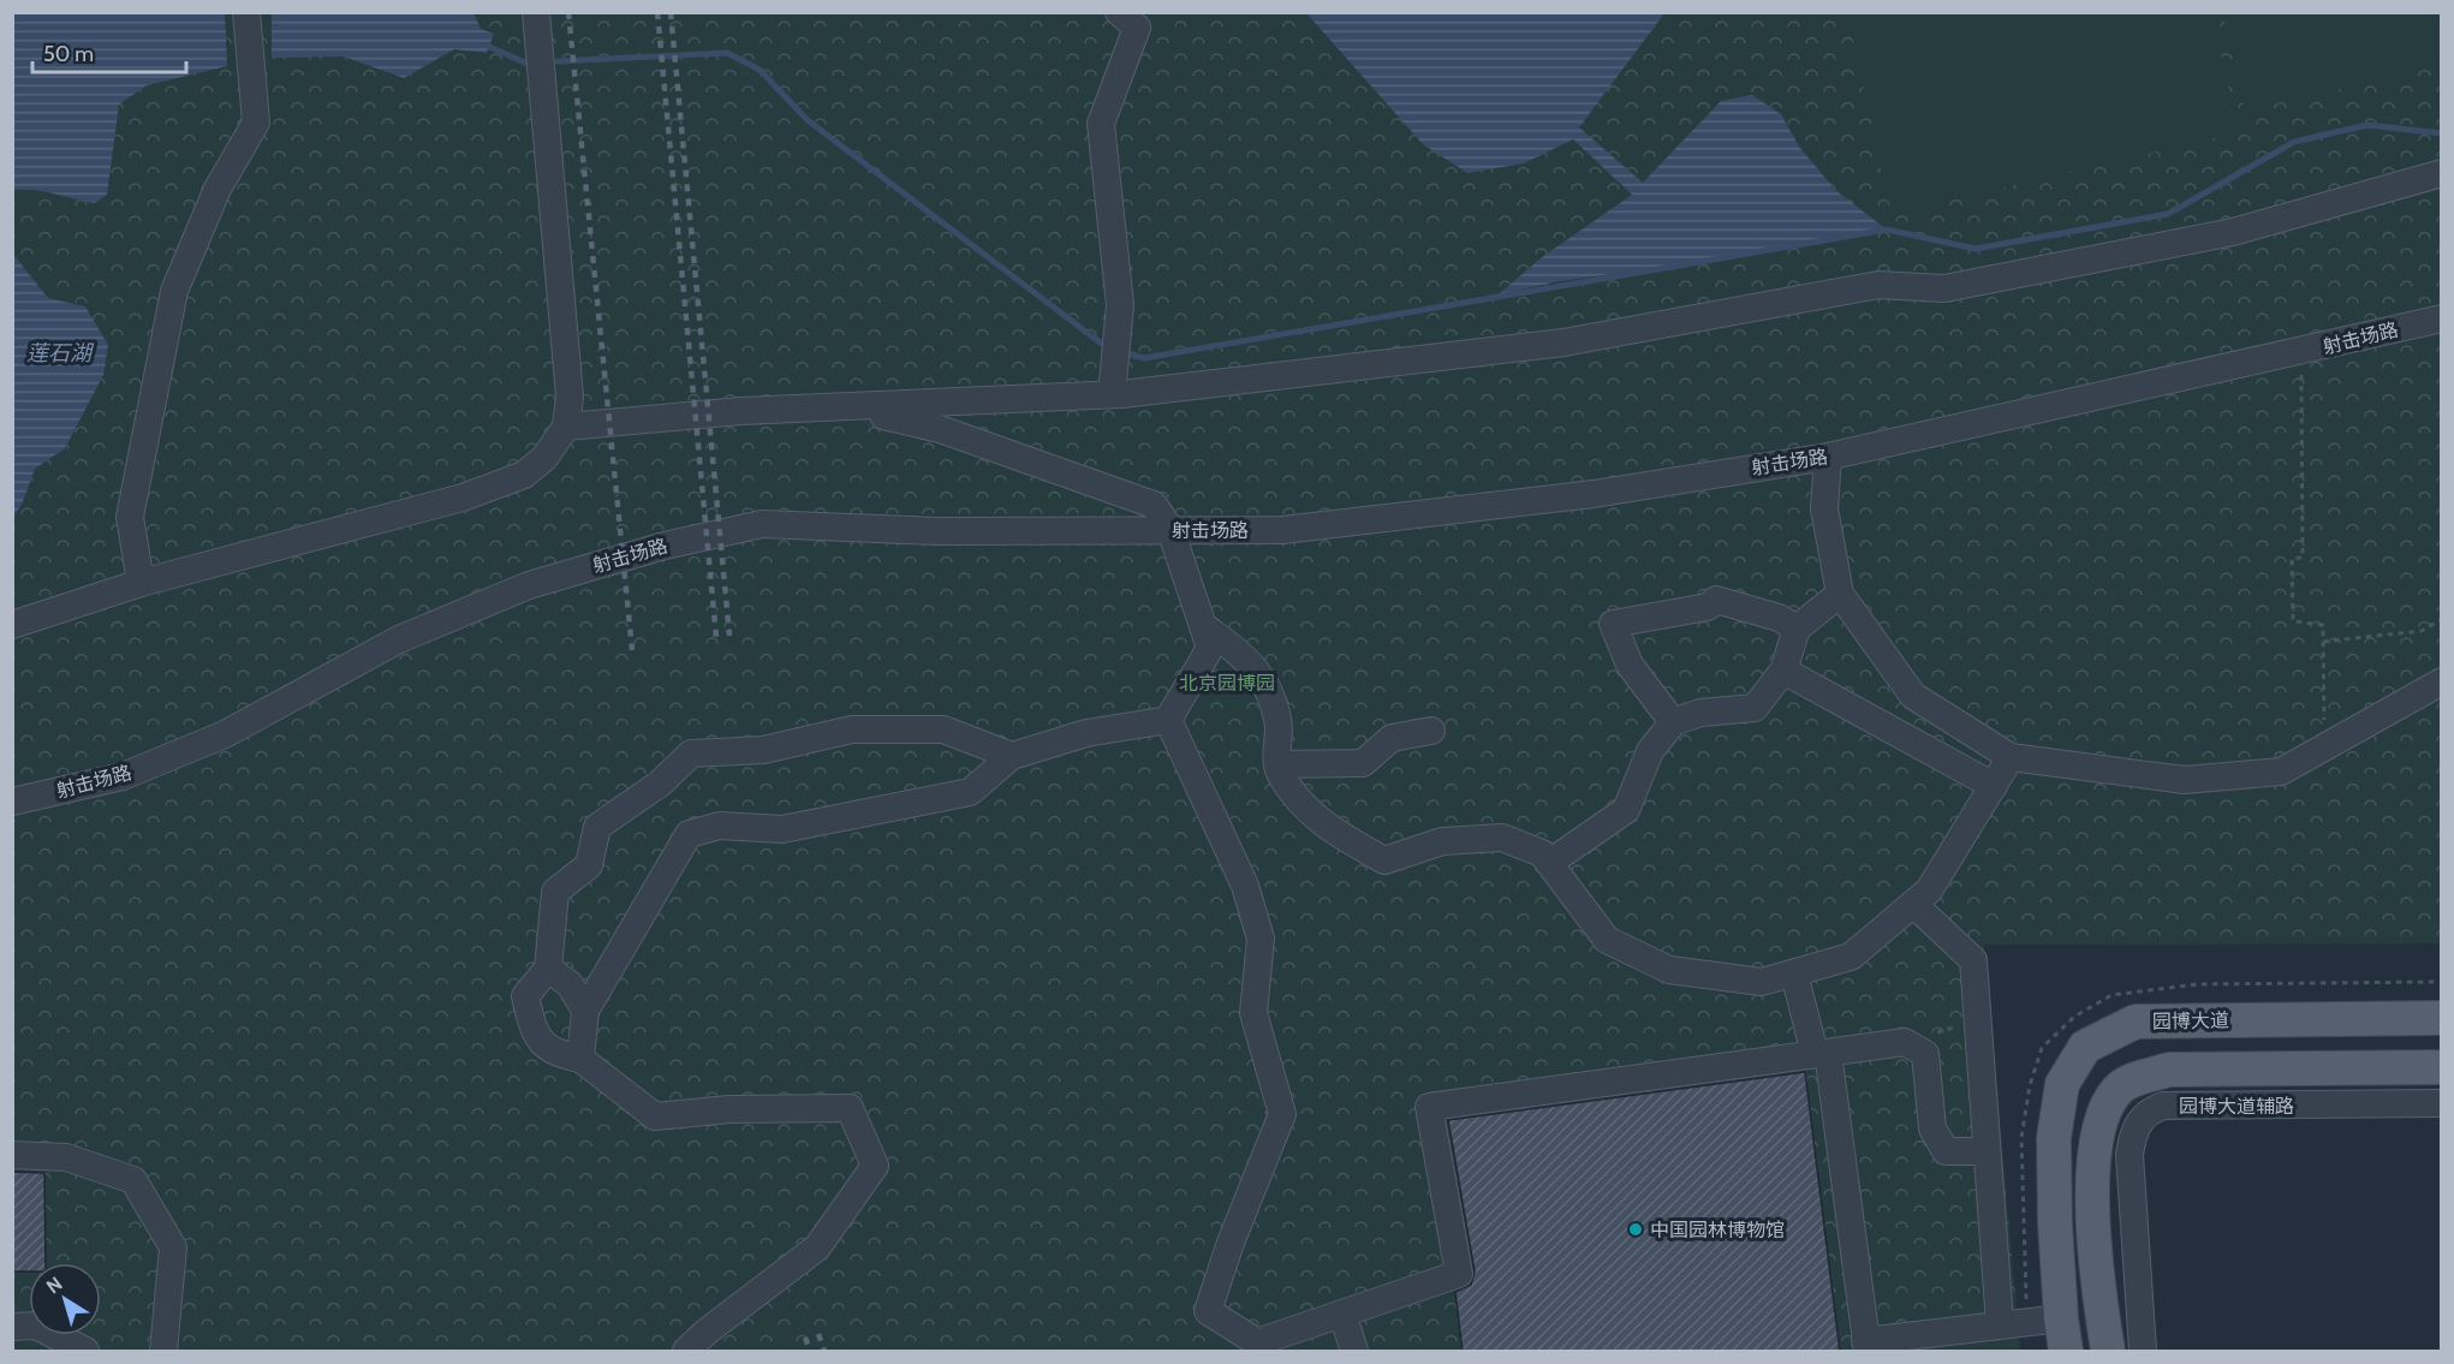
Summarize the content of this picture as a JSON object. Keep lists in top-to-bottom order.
{
  "streets": {
    "main road": ["园博大道"],
    "street": ["射击场路", "园博大道辅路"]
  },
  "water": ["莲石湖"],
  "parks": ["北京园博园"],
  "places": ["中国园林博物馆"],
  "scale_bar": "50 m",
  "north": "top left"
}
